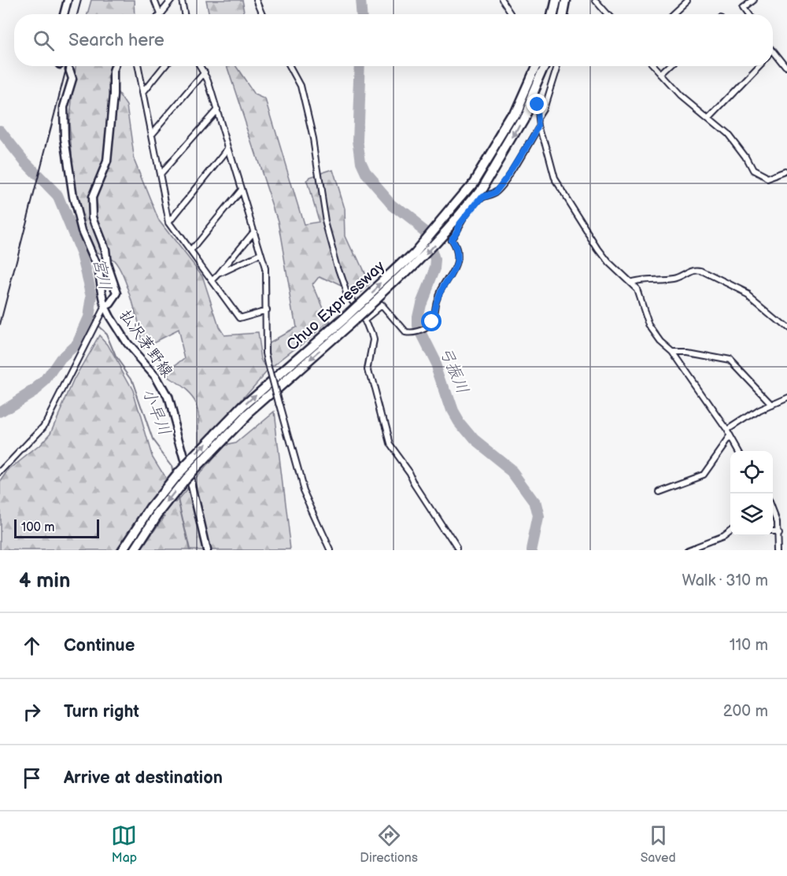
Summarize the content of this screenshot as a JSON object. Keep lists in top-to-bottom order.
{
  "streets": {
    "highway": ["Chuo Expressway"],
    "main road": ["払沢茅野線"]
  },
  "water": ["宮川", "弓振川", "小早川"],
  "scale_bar": "100 m",
  "page": {
    "search": "Search here",
    "scale": "100 m",
    "heading": ["4 min", "Walk · 310 m"],
    "list": [
      ["Continue", "110 m"],
      ["Turn right", "200 m"],
      "Arrive at destination"
    ],
    "nav": ["Map", "Directions", "Saved"]
  }
}
